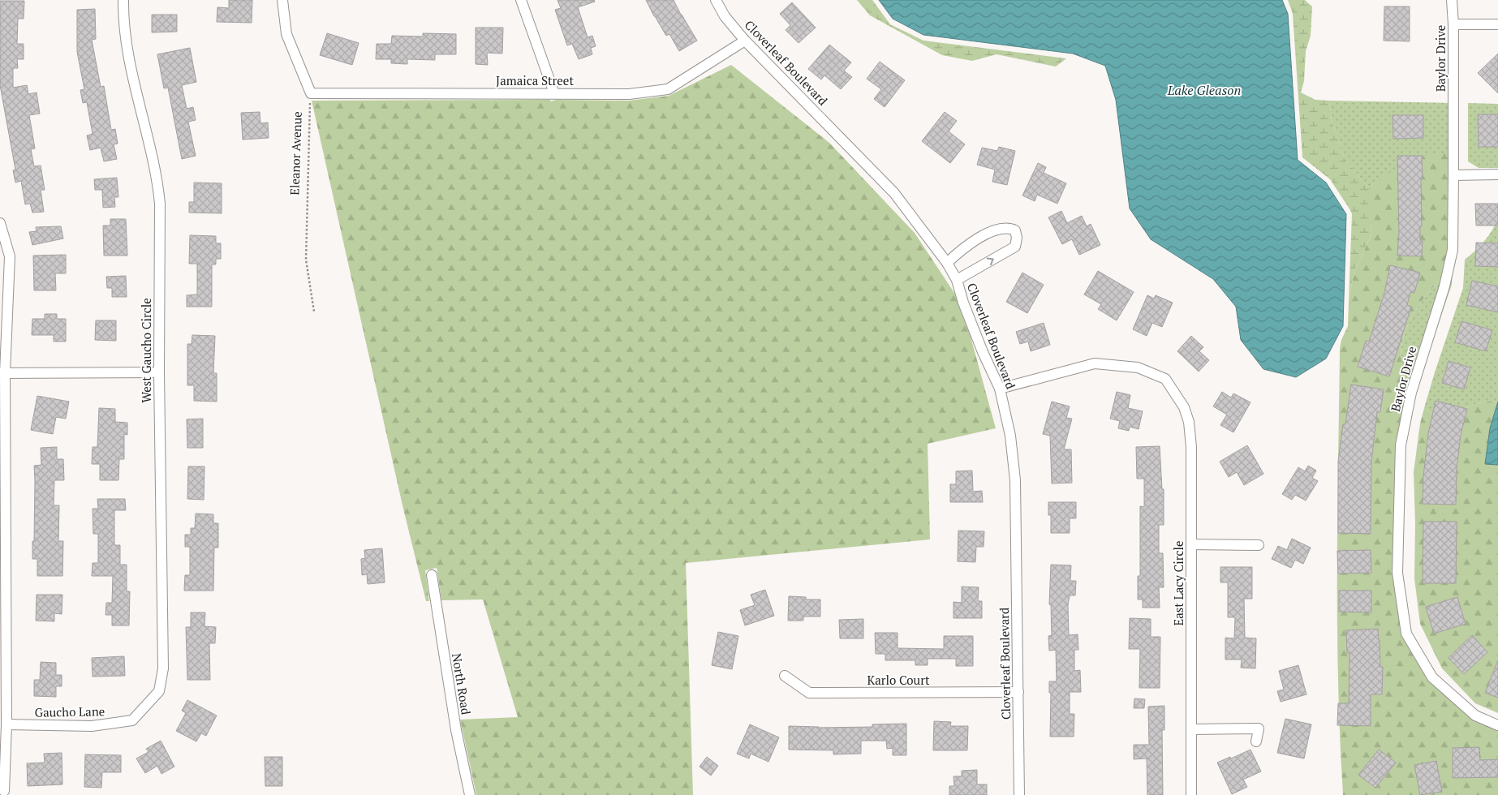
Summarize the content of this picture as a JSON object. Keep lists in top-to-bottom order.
{
  "streets": {
    "street": [
      "Baylor Drive",
      "Cloverleaf Boulevard",
      "Jamaica Street",
      "West Gaucho Circle",
      "East Lacy Circle",
      "Karlo Court",
      "North Road",
      "Gaucho Lane"
    ],
    "path": ["Eleanor Avenue"]
  },
  "crossings": [
    ["Cloverleaf Boulevard", "Jamaica Street"],
    ["Cloverleaf Boulevard", "East Lacy Circle"],
    ["Cloverleaf Boulevard", "Karlo Court"],
    ["Jamaica Street", "Eleanor Avenue"],
    ["West Gaucho Circle", "Gaucho Lane"]
  ],
  "water": ["Lake Gleason"]
}
